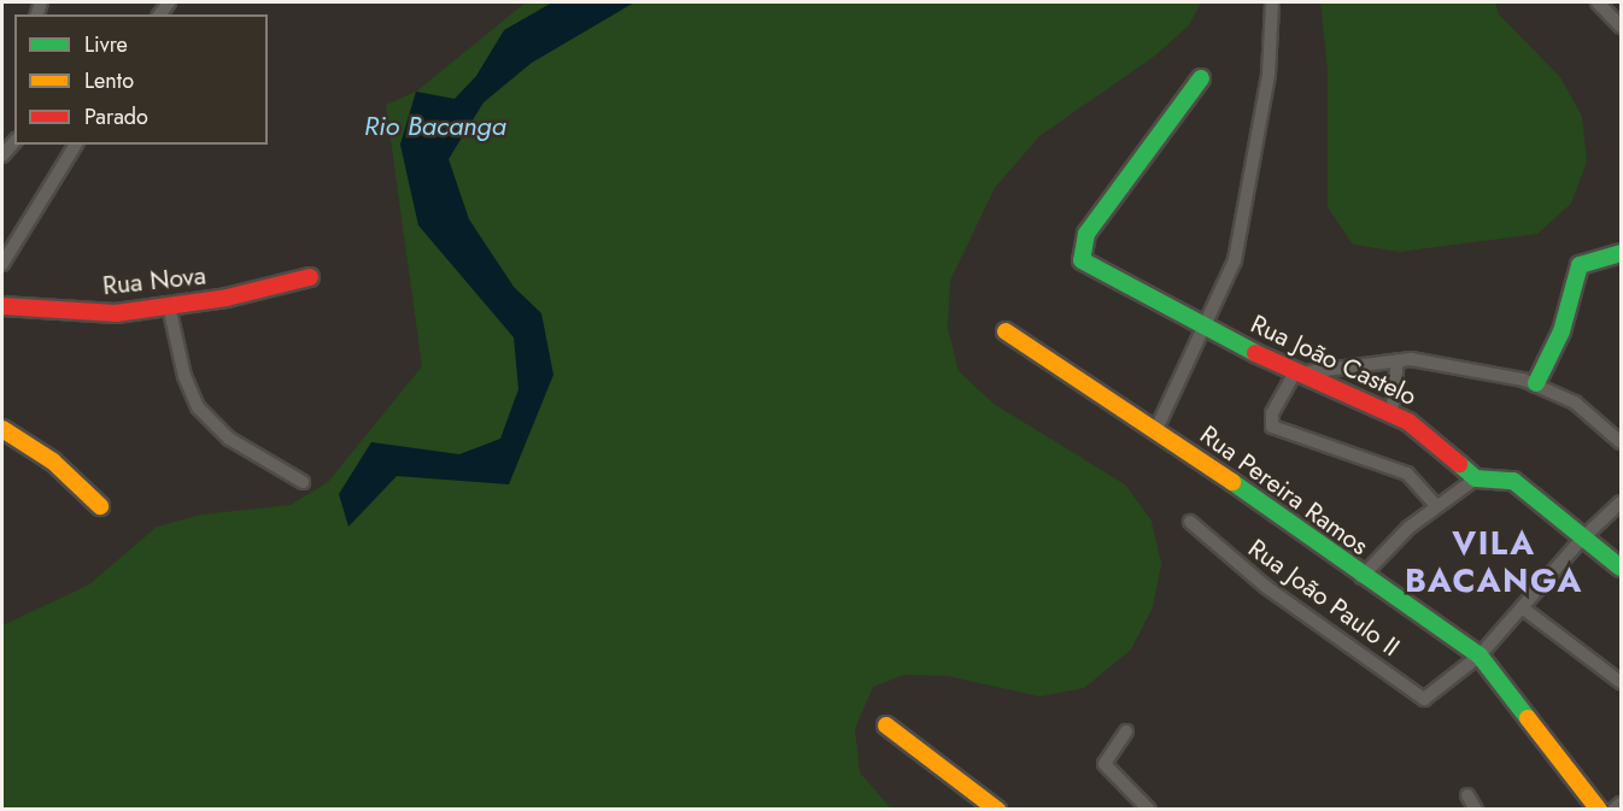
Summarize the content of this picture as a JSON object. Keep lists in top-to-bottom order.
{
  "streets": {
    "street": [
      "Rua Nova",
      "Rua João Castelo",
      "Rua Pereira Ramos",
      "Rua João Paulo II"
    ]
  },
  "crossings": [
    ["Rua Pereira Ramos", "Rua João Paulo II"]
  ],
  "districts": ["VILA BACANGA"],
  "water": ["Rio Bacanga"],
  "legend": ["Livre", "Lento", "Parado"]
}
